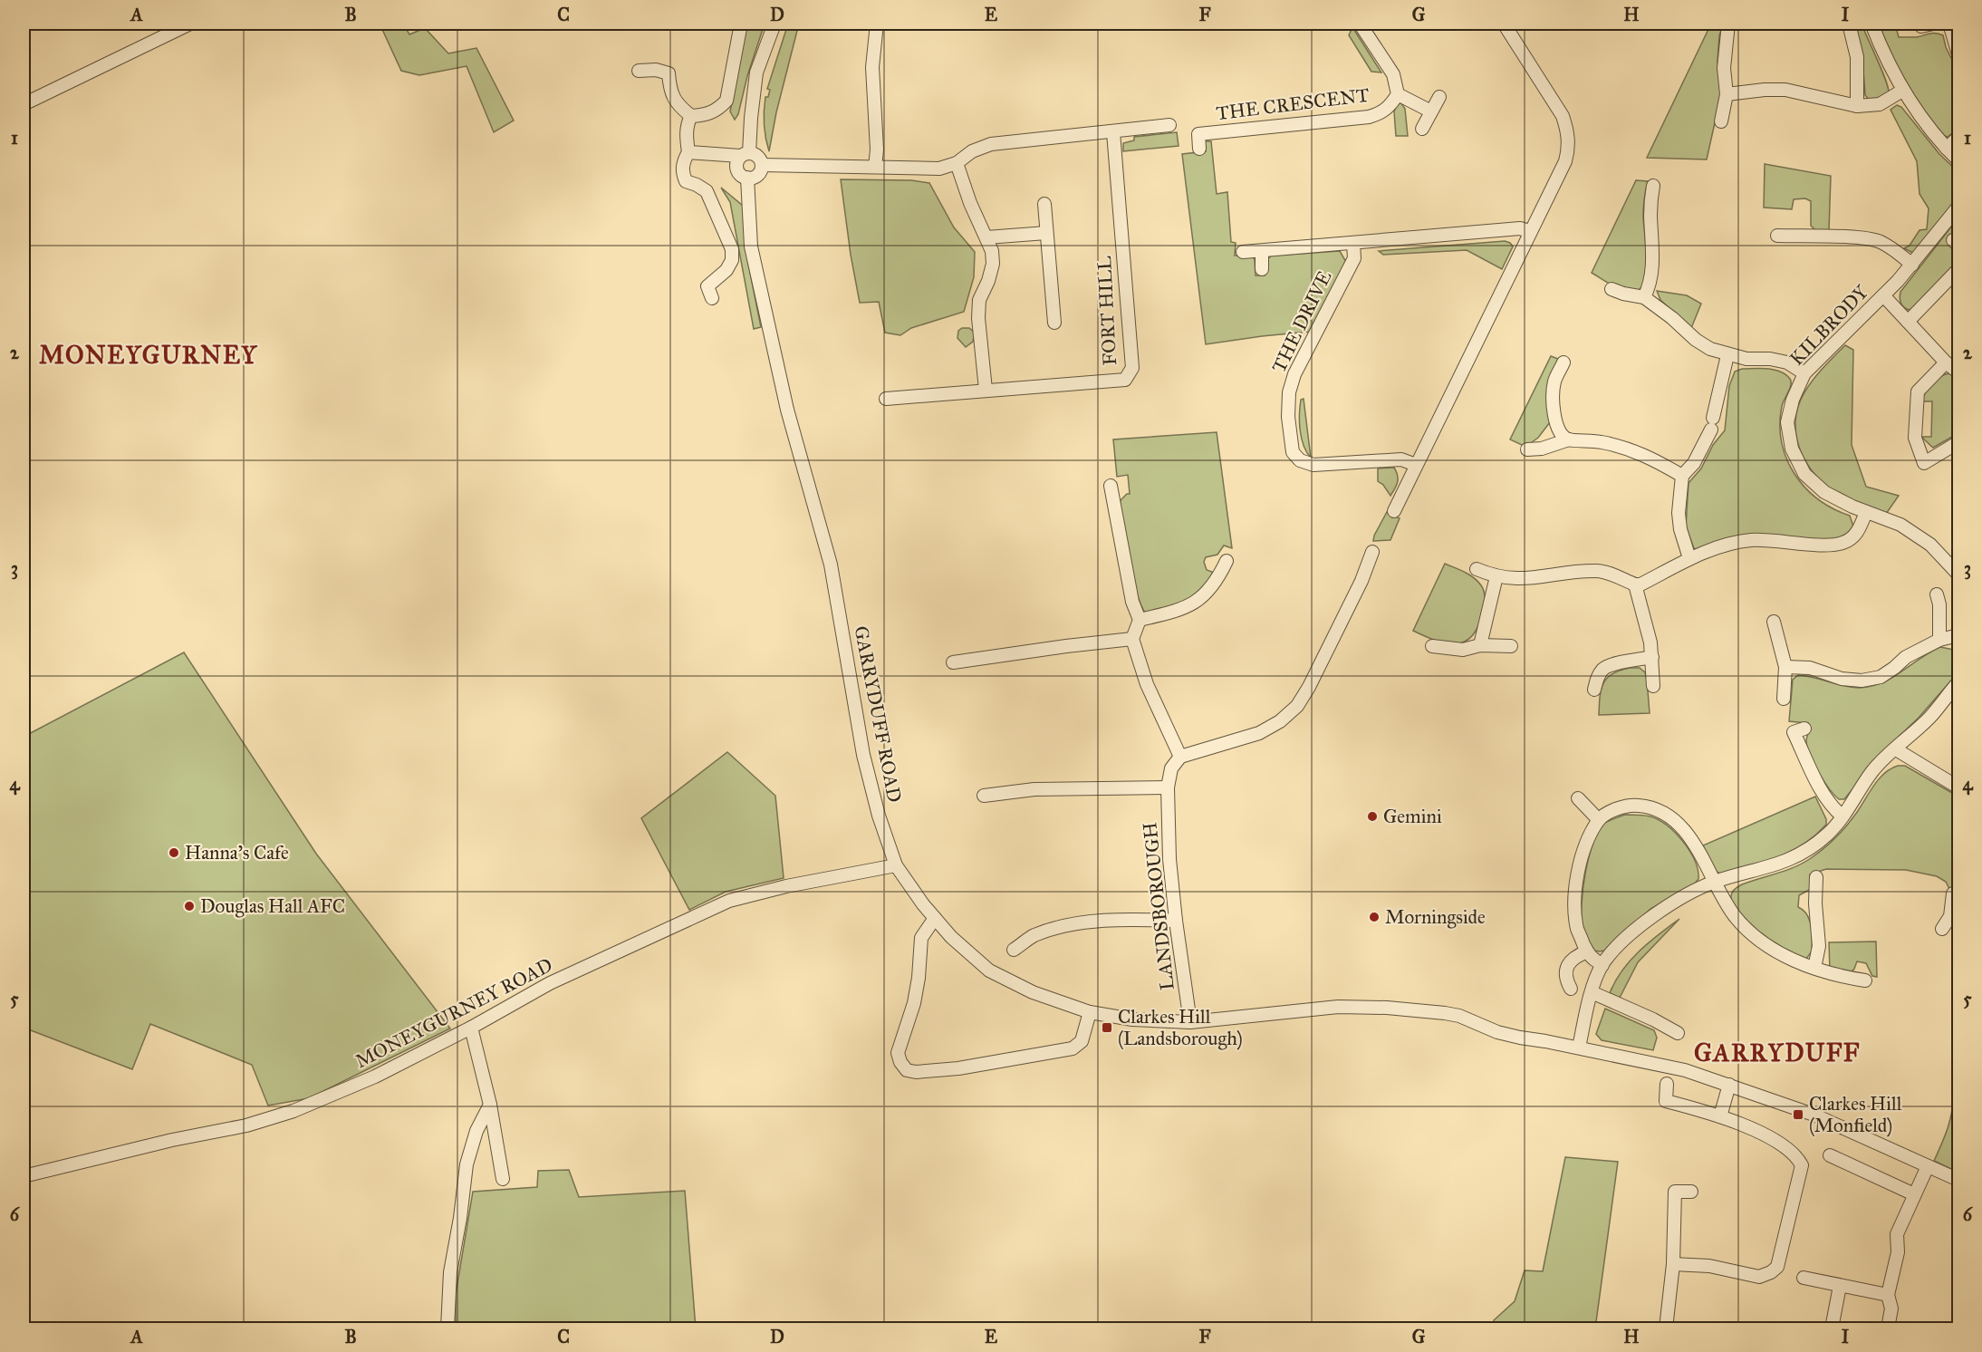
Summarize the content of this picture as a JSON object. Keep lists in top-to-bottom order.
{
  "streets": {
    "street": [
      "THE CRESCENT",
      "FORT HILL",
      "THE DRIVE",
      "KILBRODY",
      "GARRYDUFF ROAD",
      "LANDSBOROUGH",
      "MONEYGURNEY ROAD"
    ]
  },
  "crossings": [
    ["GARRYDUFF ROAD", "LANDSBOROUGH"],
    ["GARRYDUFF ROAD", "MONEYGURNEY ROAD"]
  ],
  "districts": ["MONEYGURNEY", "GARRYDUFF"],
  "places": {
    "other": [
      "Gemini",
      "Hanna's Cafe",
      "Douglas Hall AFC",
      "Morningside"
    ],
    "transit": ["Clarkes Hill (Landsborough)", "Clarkes Hill (Monfield)"]
  },
  "grid": {
    "columns": [
      "A",
      "B",
      "C",
      "D",
      "E",
      "F",
      "G",
      "H",
      "I"
    ],
    "rows": [
      "1",
      "2",
      "3",
      "4",
      "5",
      "6"
    ]
  }
}
